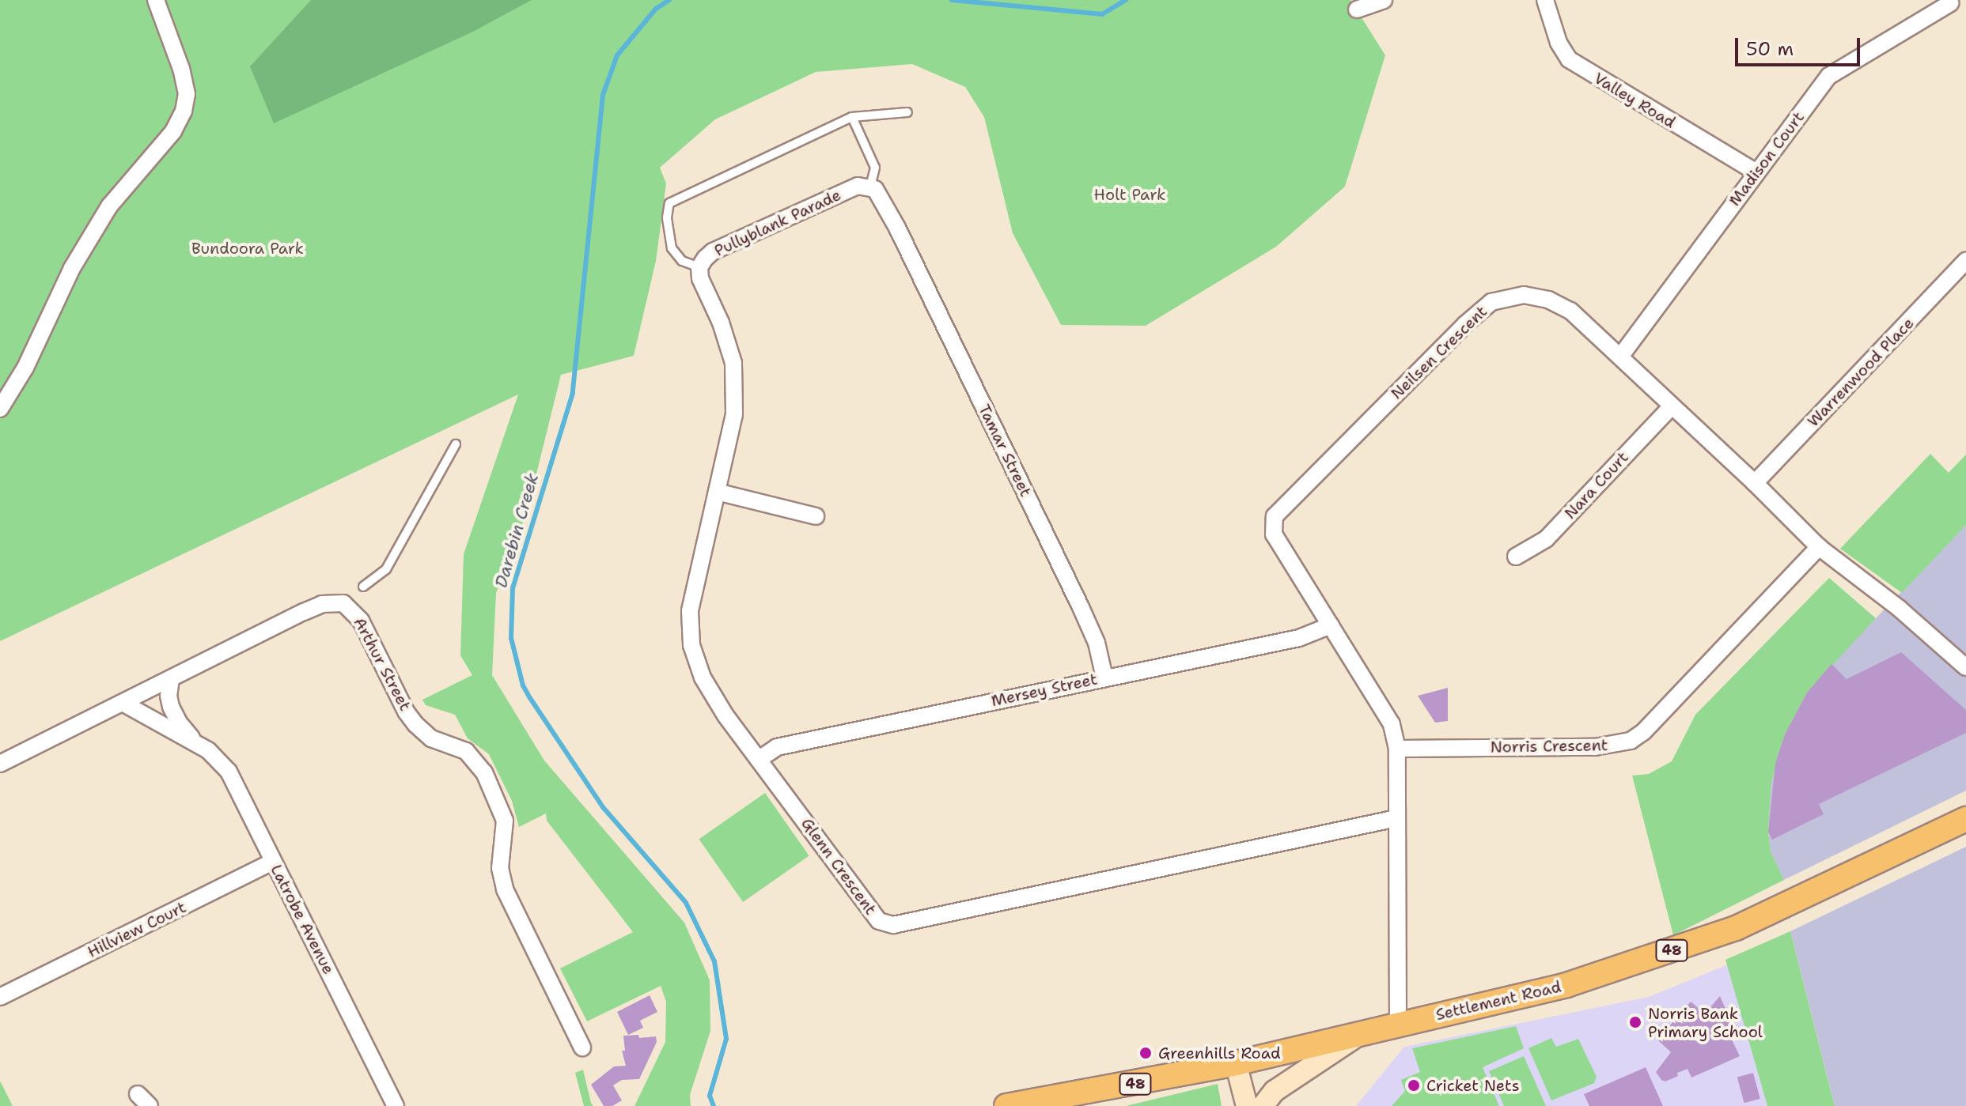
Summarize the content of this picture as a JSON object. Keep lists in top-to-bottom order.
{
  "streets": {
    "main road": ["48", "Settlement Road"],
    "street": [
      "Valley Road",
      "Madison Court",
      "Pullyblank Parade",
      "Neilsen Crescent",
      "Warrenwood Place",
      "Tamar Street",
      "Nara Court",
      "Arthur Street",
      "Mersey Street",
      "Norris Crescent",
      "Glenn Crescent",
      "Latrobe Avenue",
      "Hillview Court"
    ]
  },
  "crossings": [
    ["Valley Road", "Madison Court"],
    ["Madison Court", "Neilsen Crescent"],
    ["Pullyblank Parade", "Tamar Street"],
    ["Pullyblank Parade", "Glenn Crescent"],
    ["Neilsen Crescent", "Warrenwood Place"],
    ["Neilsen Crescent", "Nara Court"],
    ["Neilsen Crescent", "Mersey Street"],
    ["Neilsen Crescent", "Norris Crescent"],
    ["Tamar Street", "Mersey Street"],
    ["Arthur Street", "Latrobe Avenue"],
    ["Mersey Street", "Glenn Crescent"],
    ["Latrobe Avenue", "Hillview Court"]
  ],
  "water": ["Darebin Creek"],
  "parks": ["Holt Park", "Bundoora Park"],
  "places": ["Norris Bank Primary School", "Greenhills Road", "Cricket Nets"],
  "scale_bar": "50 m"
}
